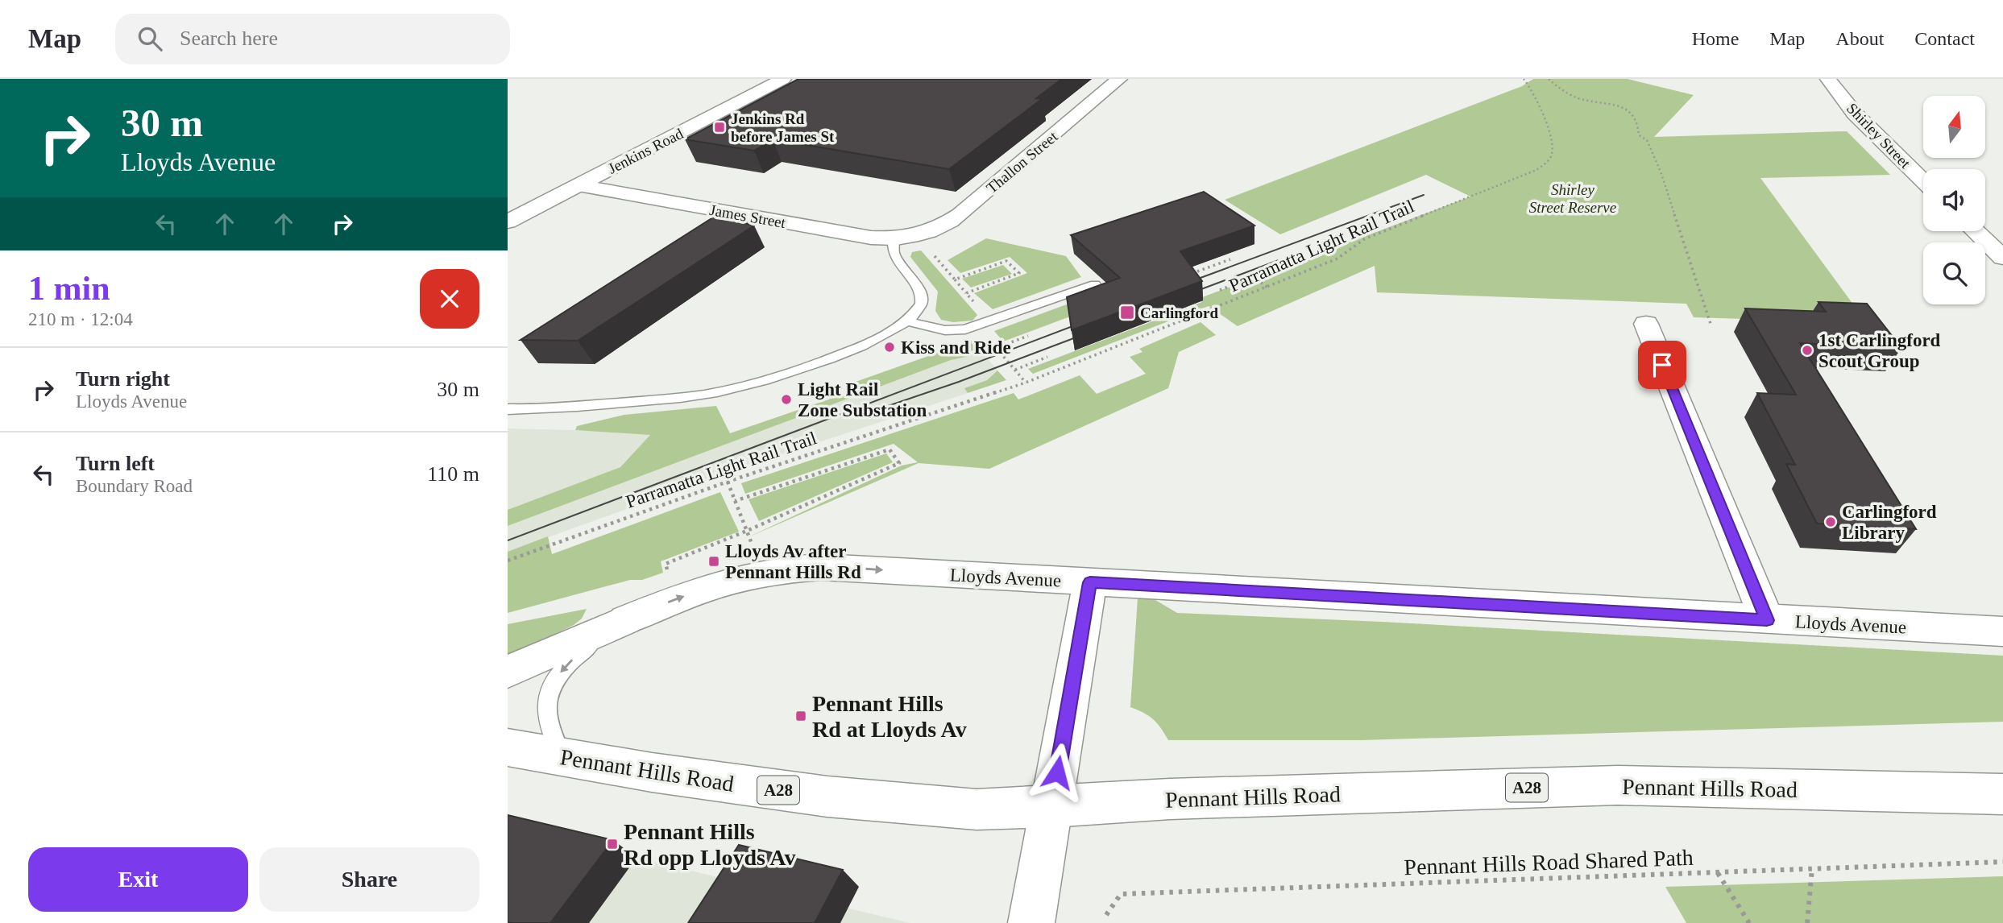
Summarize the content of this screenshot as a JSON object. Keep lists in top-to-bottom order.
{
  "streets": {
    "main road": [
      "Shirley Street",
      "Jenkins Road",
      "Thallon Street",
      "James Street",
      "Lloyds Avenue",
      "Pennant Hills Road",
      "A28"
    ],
    "path": ["Parramatta Light Rail Trail", "Pennant Hills Road Shared Path"]
  },
  "crossings": [
    ["Jenkins Road", "James Street"],
    ["Thallon Street", "James Street"]
  ],
  "parks": ["Shirley Street Reserve"],
  "places": {
    "transit": [
      "Jenkins Rd before James St",
      "Carlingford",
      "Lloyds Av after Pennant Hills Rd",
      "Pennant Hills Rd at Lloyds Av",
      "Pennant Hills Rd opp Lloyds Av"
    ],
    "other": [
      "Kiss and Ride",
      "1st Carlingford Scout Group",
      "Light Rail Zone Substation",
      "Carlingford Library"
    ]
  },
  "north": "top",
  "page": {
    "header": "Map",
    "search": "Search here",
    "nav": [
      "Home",
      "Map",
      "About",
      "Contact"
    ],
    "turn": ["30 m", "Lloyds Avenue"],
    "heading": ["1 min", "210 m · 12:04"],
    "list": [
      {
        "name": "Turn right",
        "note": "Lloyds Avenue",
        "value": "30 m"
      },
      {
        "name": "Turn left",
        "note": "Boundary Road",
        "value": "110 m"
      }
    ],
    "buttons": ["Exit", "Share"]
  }
}
